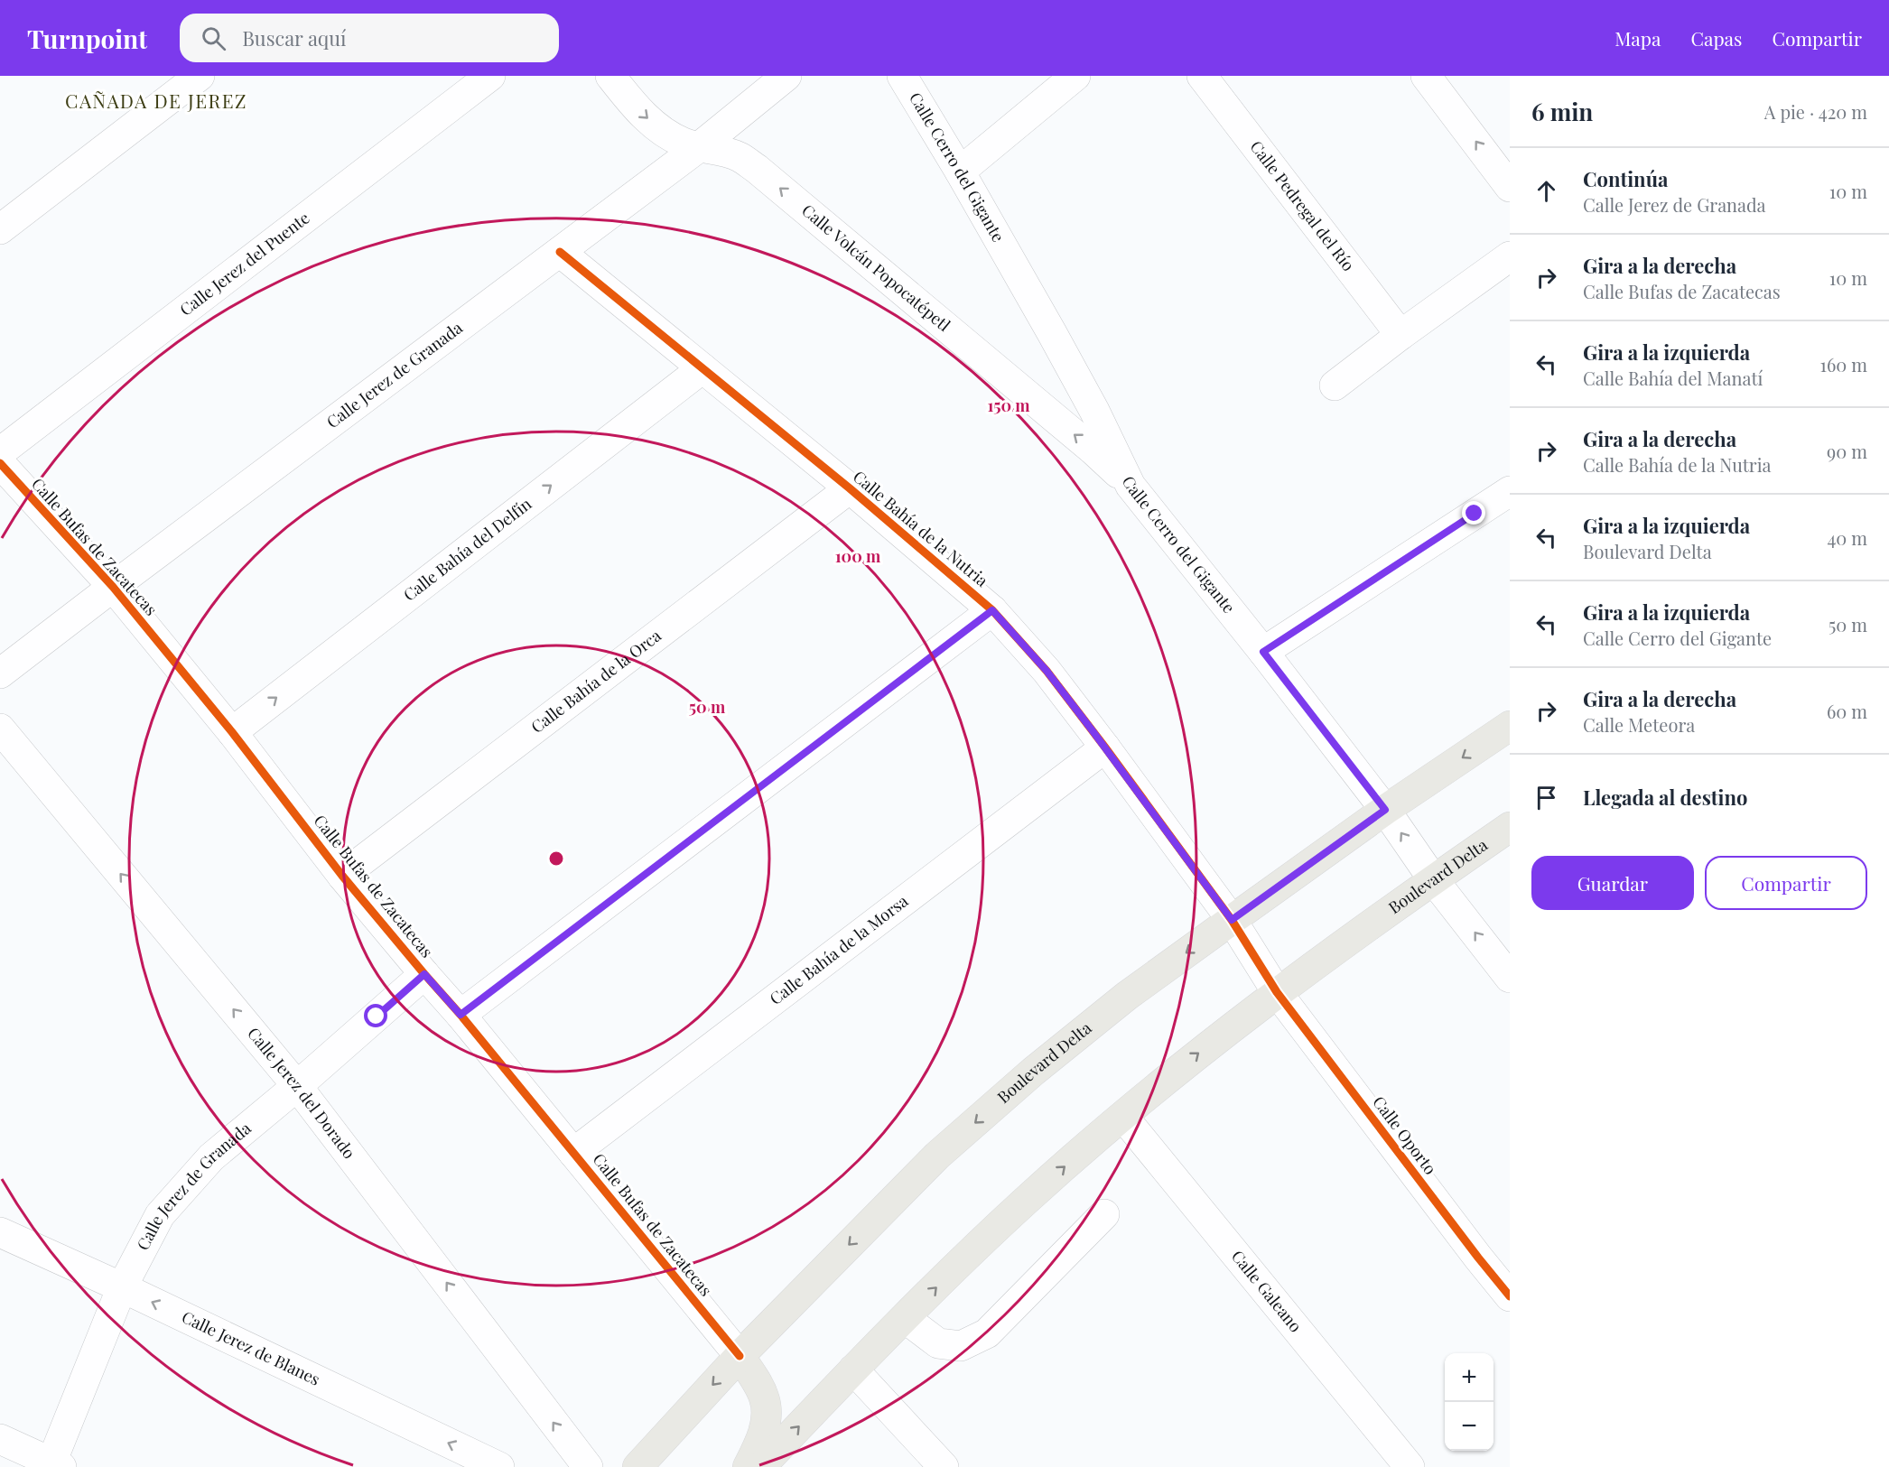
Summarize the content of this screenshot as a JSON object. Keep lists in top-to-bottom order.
{
  "streets": {
    "main road": ["Boulevard Delta"],
    "street": [
      "Calle Cerro del Gigante",
      "Calle Pedregal del Río",
      "Calle Jerez del Puente",
      "Calle Volcán Popocatépetl",
      "Calle Jerez de Granada",
      "Calle Bahía de la Nutria",
      "Calle Bufas de Zacatecas",
      "Calle Bahía del Delfín",
      "Calle Bahía de la Orca",
      "Calle Bahía de la Morsa",
      "Calle Jerez del Dorado",
      "Calle Oporto",
      "Calle Galeano",
      "Calle Jerez de Blanes"
    ]
  },
  "crossings": [
    ["Calle Cerro del Gigante", "Calle Volcán Popocatépetl"],
    ["Calle Cerro del Gigante", "Boulevard Delta"],
    ["Calle Volcán Popocatépetl", "Calle Jerez de Granada"],
    ["Calle Jerez de Granada", "Calle Bahía de la Nutria"],
    ["Calle Jerez de Granada", "Calle Bufas de Zacatecas"],
    ["Calle Jerez de Granada", "Calle Jerez del Dorado"],
    ["Calle Jerez de Granada", "Calle Jerez de Blanes"],
    ["Calle Bahía de la Nutria", "Calle Bahía del Delfín"],
    ["Calle Bahía de la Nutria", "Calle Bahía de la Orca"],
    ["Calle Bahía de la Nutria", "Boulevard Delta"],
    ["Calle Bahía de la Nutria", "Calle Bahía de la Morsa"],
    ["Calle Bahía de la Nutria", "Calle Oporto"],
    ["Calle Bufas de Zacatecas", "Calle Bahía del Delfín"],
    ["Calle Bufas de Zacatecas", "Calle Bahía de la Orca"],
    ["Calle Bufas de Zacatecas", "Boulevard Delta"],
    ["Calle Bufas de Zacatecas", "Calle Bahía de la Morsa"],
    ["Boulevard Delta", "Calle Oporto"],
    ["Boulevard Delta", "Calle Galeano"]
  ],
  "one_way": ["Calle Bahía del Delfín", "Calle Jerez del Dorado", "Calle Jerez de Blanes"],
  "districts": ["CAÑADA DE JEREZ"],
  "page": {
    "header": "Turnpoint",
    "search": "Buscar aquí",
    "nav": ["Mapa", "Capas", "Compartir"],
    "heading": ["6 min", "A pie · 420 m"],
    "list": [
      ["Continúa", "Calle Jerez de Granada", "10 m"],
      ["Gira a la derecha", "Calle Bufas de Zacatecas", "10 m"],
      ["Gira a la izquierda", "Calle Bahía del Manatí", "160 m"],
      ["Gira a la derecha", "Calle Bahía de la Nutria", "90 m"],
      ["Gira a la izquierda", "Boulevard Delta", "40 m"],
      ["Gira a la izquierda", "Calle Cerro del Gigante", "50 m"],
      ["Gira a la derecha", "Calle Meteora", "60 m"],
      "Llegada al destino"
    ],
    "buttons": ["Guardar", "Compartir"],
    "map_buttons": ["+", "−"]
  },
  "rings": ["150 m", "100 m", "50 m"]
}
